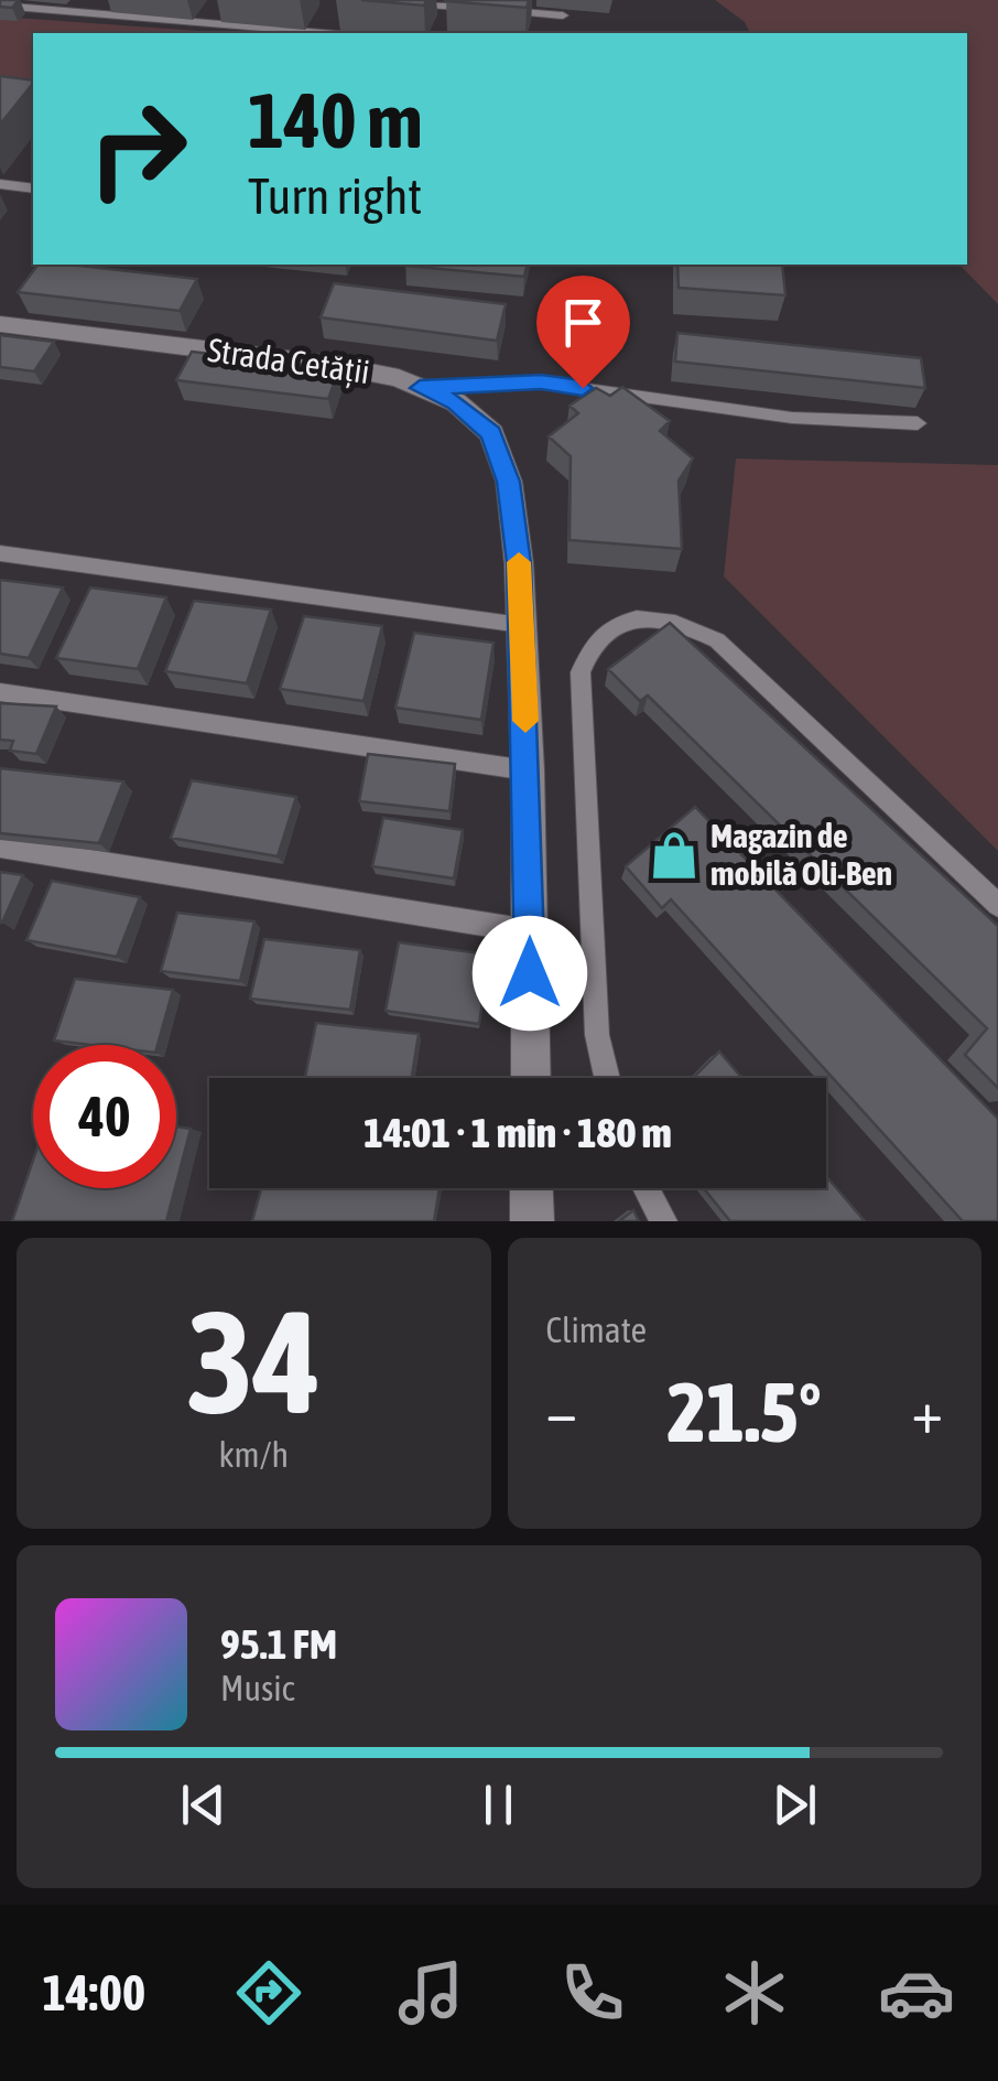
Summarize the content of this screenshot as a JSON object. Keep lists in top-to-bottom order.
{
  "streets": {
    "street": ["Strada Cetății"]
  },
  "places": {
    "shop": ["Magazin de mobilă Oli-Ben"]
  },
  "page": {
    "turn": ["140 m", "Turn right"],
    "limit": "40",
    "trip": "14:01 · 1 min · 180 m",
    "tile": [
      ["34", "km/h"],
      "Climate"
    ],
    "heat": ["−", "21.5°", "+"],
    "song": ["95.1 FM", "Music"],
    "tabs": "14:00"
  }
}
